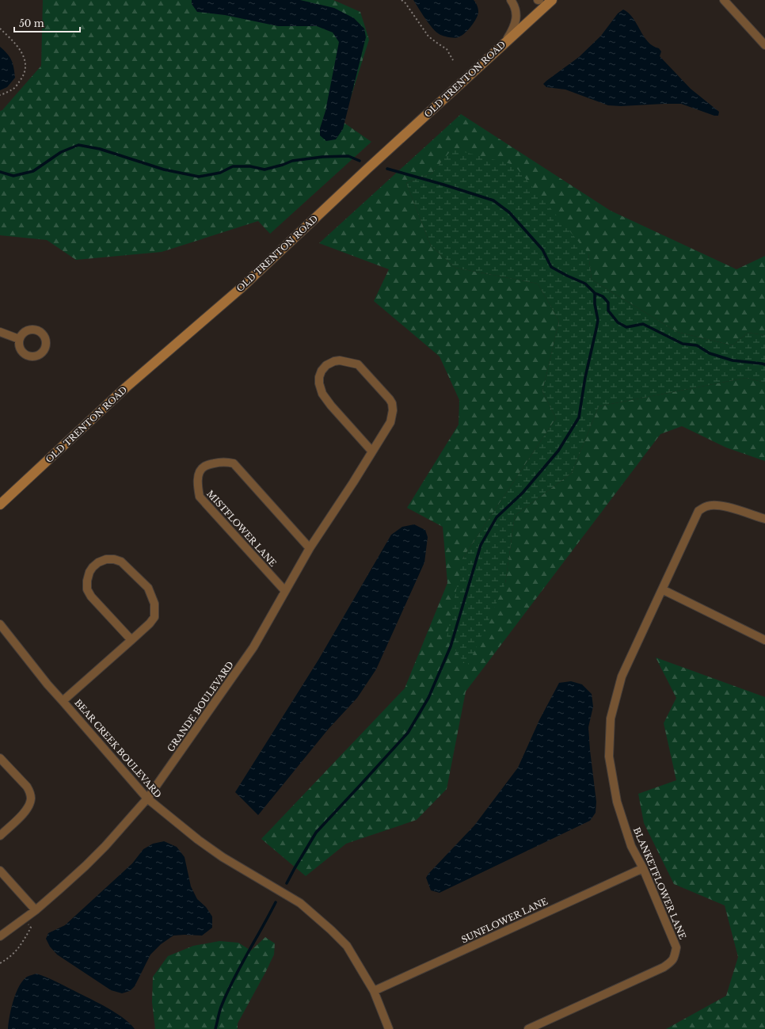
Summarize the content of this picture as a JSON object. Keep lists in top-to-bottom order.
{
  "streets": {
    "main road": ["OLD TRENTON ROAD"],
    "street": [
      "MISTFLOWER LANE",
      "GRANDE BOULEVARD",
      "BEAR CREEK BOULEVARD",
      "BLANKETFLOWER LANE",
      "SUNFLOWER LANE"
    ]
  },
  "crossings": [
    ["MISTFLOWER LANE", "GRANDE BOULEVARD"],
    ["GRANDE BOULEVARD", "BEAR CREEK BOULEVARD"],
    ["BEAR CREEK BOULEVARD", "SUNFLOWER LANE"],
    ["BLANKETFLOWER LANE", "SUNFLOWER LANE"]
  ],
  "scale_bar": "50 m"
}
